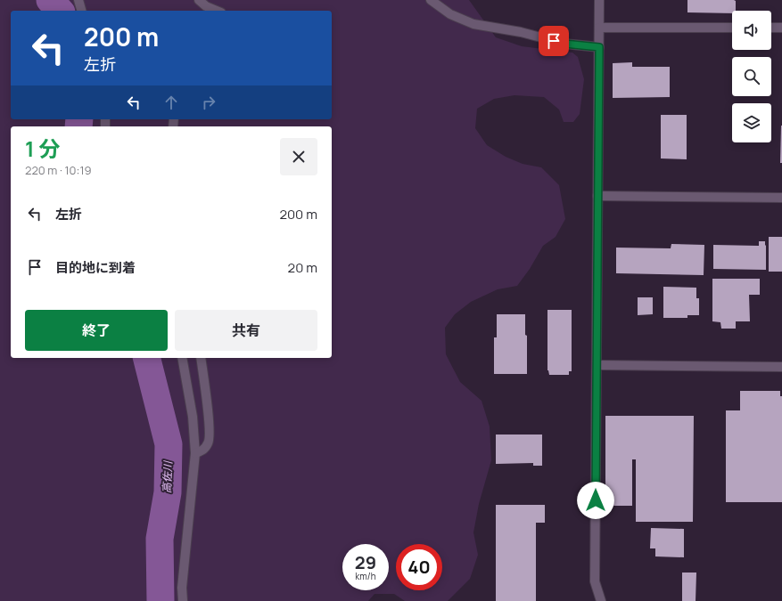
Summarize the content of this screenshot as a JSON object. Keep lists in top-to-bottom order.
{
  "water": ["高佐川"],
  "page": {
    "turn": ["200 m", "左折"],
    "heading": ["1 分", "220 m · 10:19"],
    "list": [
      {
        "name": "左折",
        "value": "200 m"
      },
      {
        "name": "目的地に到着",
        "value": "20 m"
      }
    ],
    "buttons": ["終了", "共有"],
    "speed": "29 km/h",
    "limit": "40"
  }
}
